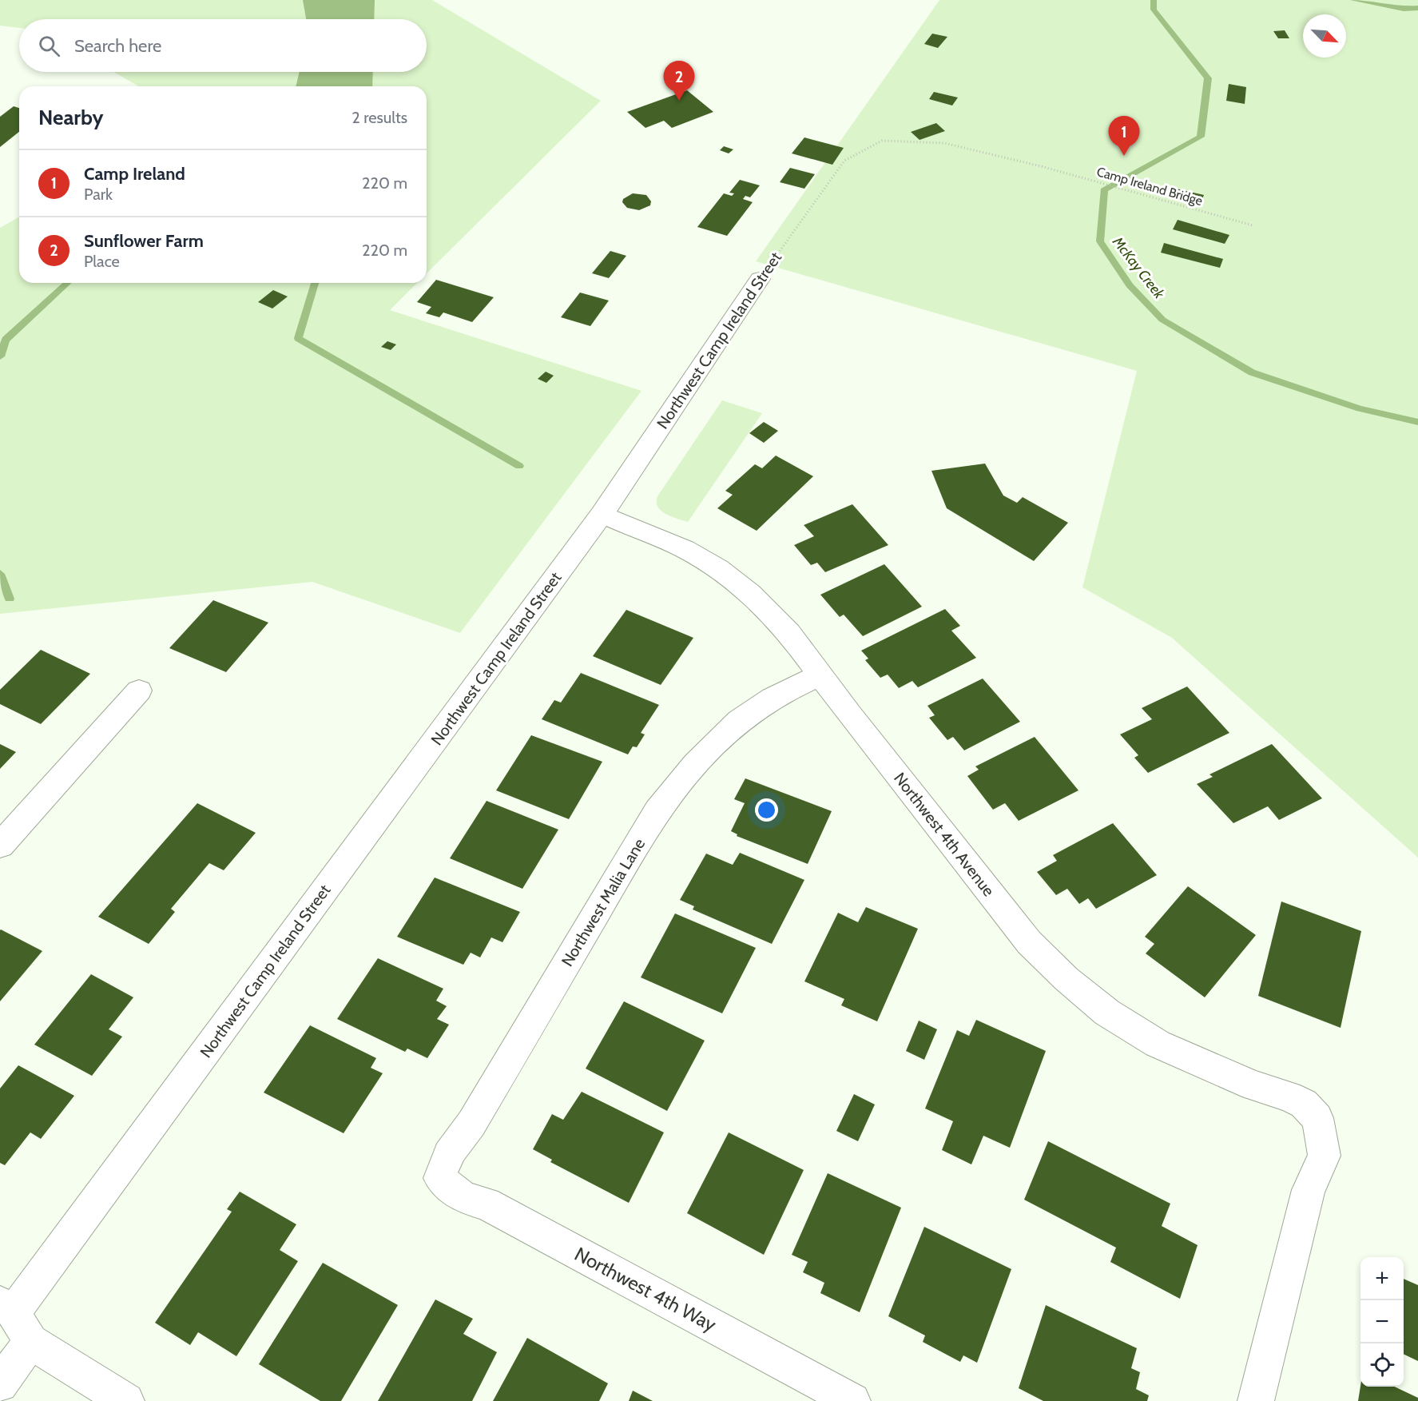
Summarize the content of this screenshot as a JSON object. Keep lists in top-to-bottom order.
{
  "streets": {
    "street": [
      "Northwest Camp Ireland Street",
      "Northwest 4th Avenue",
      "Northwest Malia Lane",
      "Northwest 4th Way"
    ],
    "path": ["Camp Ireland Bridge"]
  },
  "crossings": [
    ["Camp Ireland Bridge", "Northwest Camp Ireland Street"],
    ["Northwest Camp Ireland Street", "Northwest 4th Avenue"],
    ["Northwest 4th Avenue", "Northwest Malia Lane"],
    ["Northwest Malia Lane", "Northwest 4th Way"]
  ],
  "water": ["McKay Creek"],
  "north": "bottom right",
  "page": {
    "search": "Search here",
    "pins": ["2", "1"],
    "heading": ["Nearby", "2 results"],
    "list": [
      {
        "mark": "1",
        "name": "Camp Ireland",
        "note": "Park",
        "value": "220 m"
      },
      {
        "mark": "2",
        "name": "Sunflower Farm",
        "note": "Place",
        "value": "220 m"
      }
    ],
    "map_buttons": ["+", "−"]
  }
}
